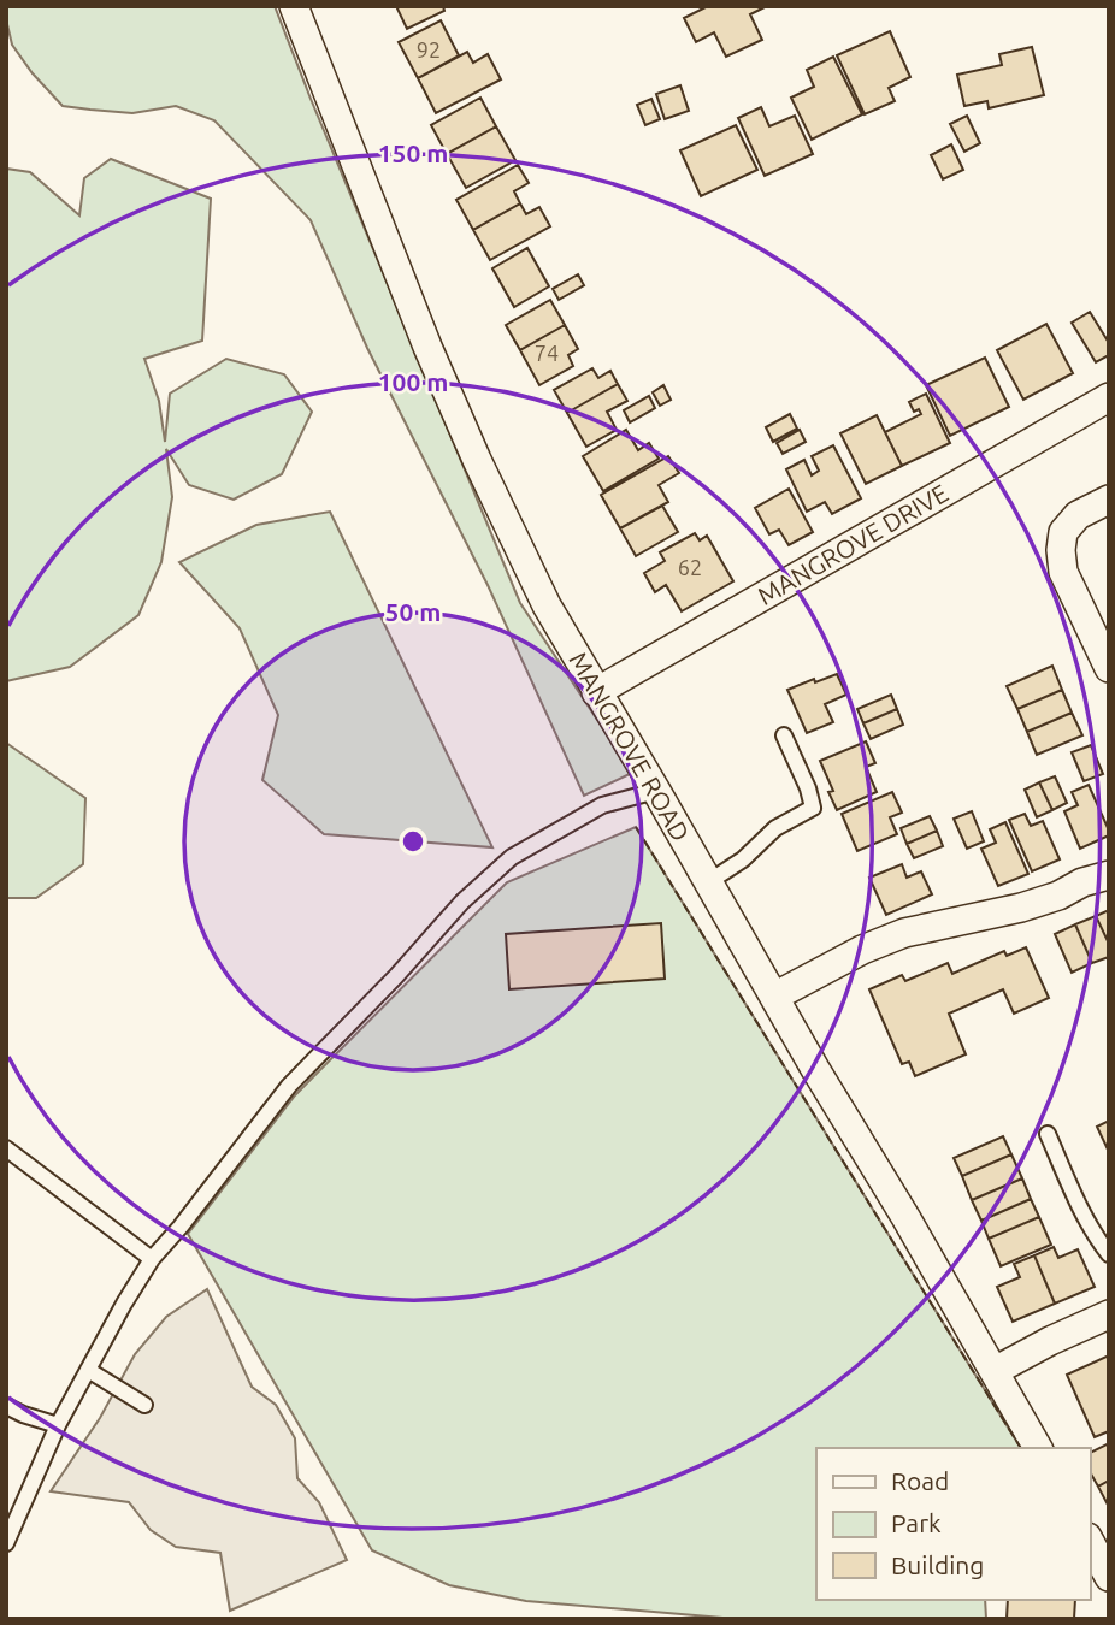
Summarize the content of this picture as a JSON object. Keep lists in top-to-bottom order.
{
  "streets": {
    "street": ["MANGROVE DRIVE", "MANGROVE ROAD"]
  },
  "crossings": [
    ["MANGROVE DRIVE", "MANGROVE ROAD"]
  ],
  "house_numbers": ["92", "74", "62"],
  "legend": ["Road", "Park", "Building"],
  "rings": ["150 m", "100 m", "50 m"]
}
